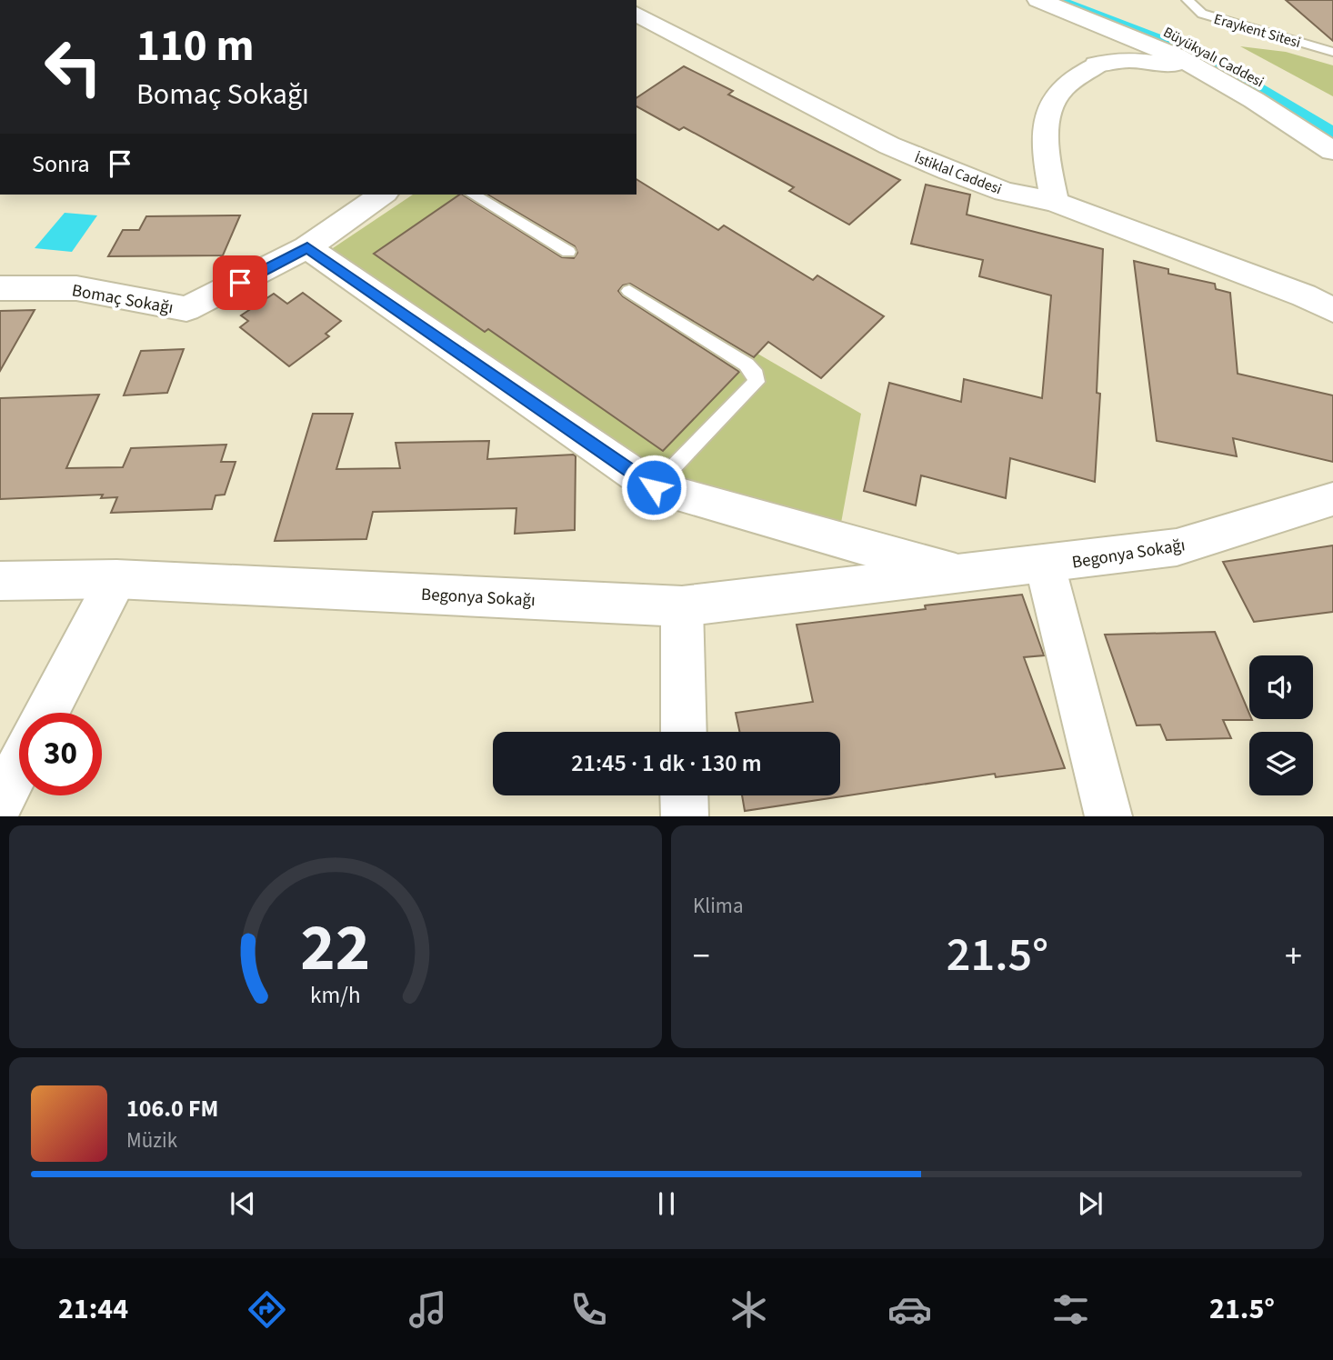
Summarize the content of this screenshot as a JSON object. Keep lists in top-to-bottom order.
{
  "streets": {
    "main road": [
      "Büyükyalı Caddesi",
      "İstiklal Caddesi",
      "Bomaç Sokağı",
      "Begonya Sokağı"
    ],
    "lane": ["Eraykent Sitesi"]
  },
  "crossings": [
    ["Bomaç Sokağı", "Begonya Sokağı"]
  ],
  "page": {
    "turn": ["110 m", "Bomaç Sokağı"],
    "then": "Sonra",
    "limit": "30",
    "trip": "21:45 · 1 dk · 130 m",
    "tile": "Klima",
    "heat": ["−", "21.5°", "+"],
    "song": ["106.0 FM", "Müzik"],
    "tabs": ["21:44", "21.5°"],
    "gauge": ["22", "km/h"]
  }
}
